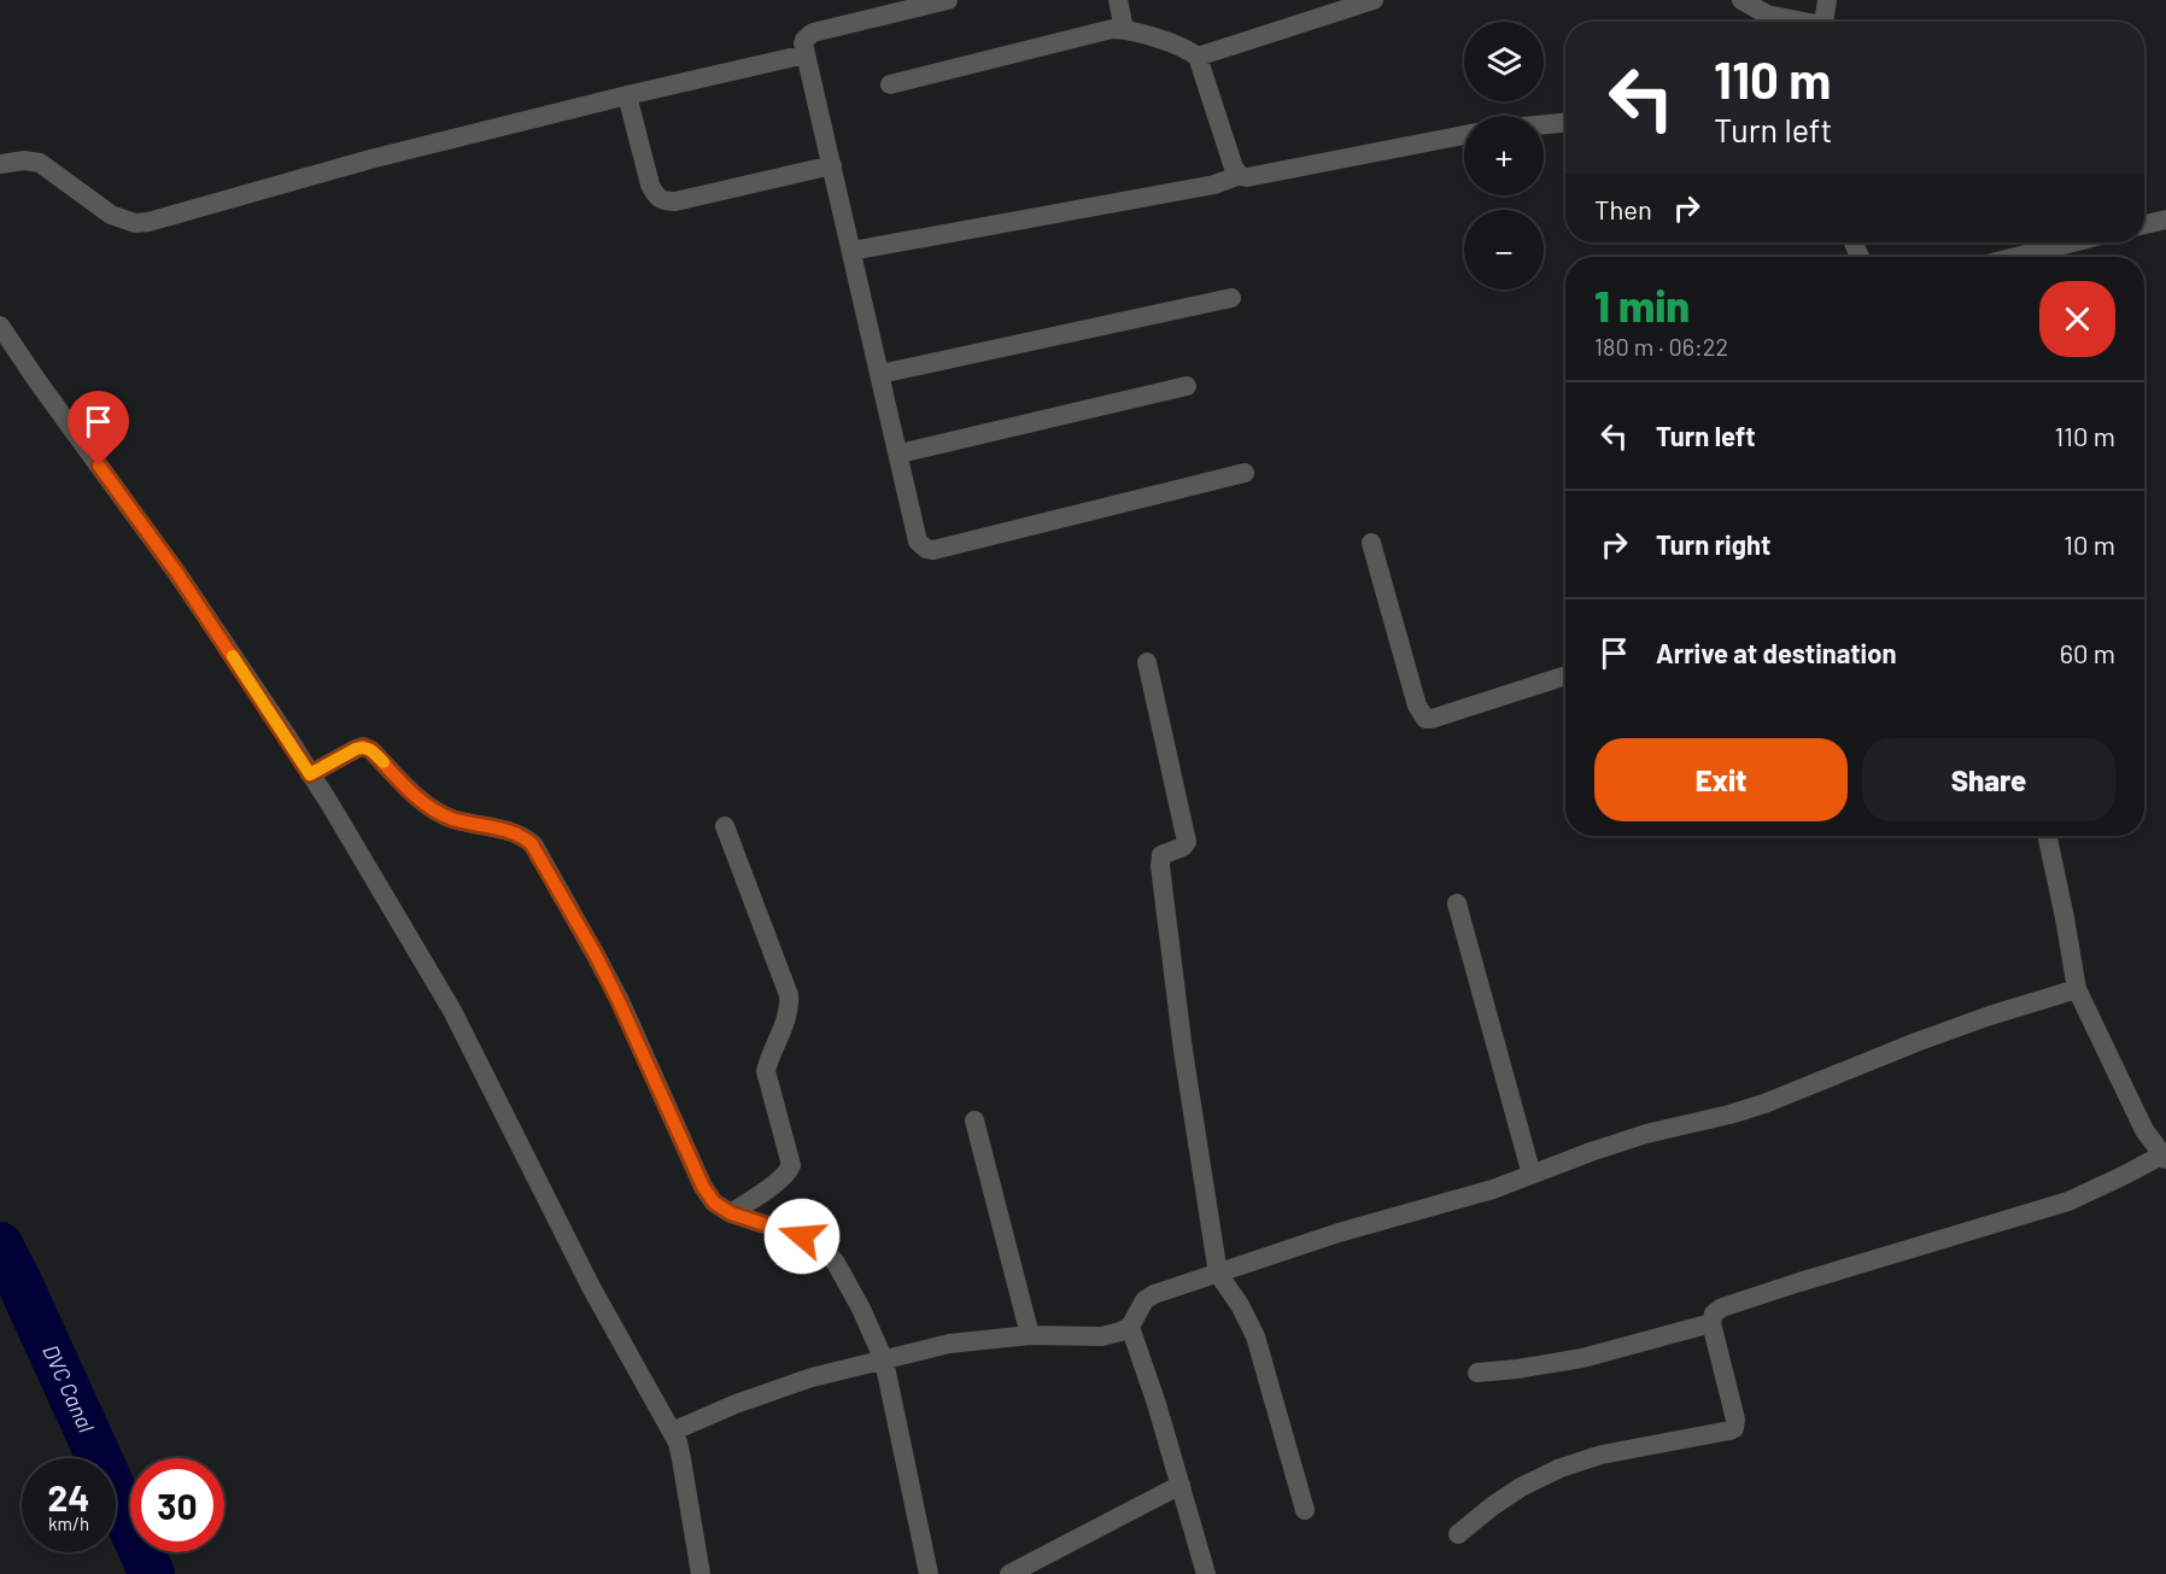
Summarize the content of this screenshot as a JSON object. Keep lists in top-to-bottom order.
{
  "water": ["DVC Canal"],
  "page": {
    "map_buttons": ["+", "−"],
    "turn": ["110 m", "Turn left"],
    "then": "Then",
    "heading": ["1 min", "180 m · 06:22"],
    "list": [
      {
        "name": "Turn left",
        "value": "110 m"
      },
      {
        "name": "Turn right",
        "value": "10 m"
      },
      {
        "name": "Arrive at destination",
        "value": "60 m"
      }
    ],
    "buttons": ["Exit", "Share"],
    "speed": "24 km/h",
    "limit": "30"
  }
}
